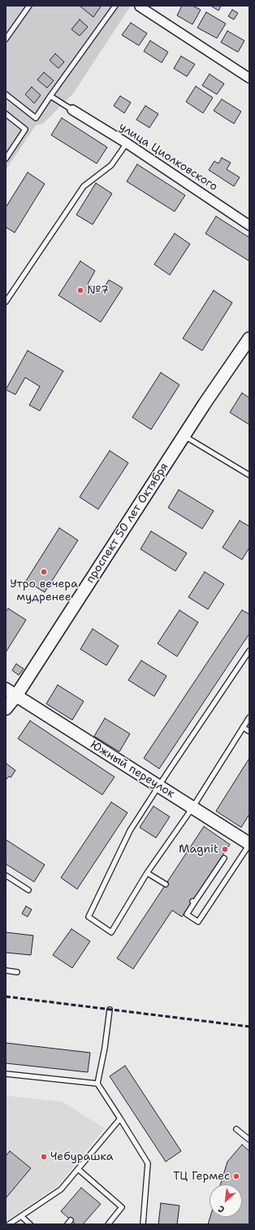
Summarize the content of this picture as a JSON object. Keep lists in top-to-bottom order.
{
  "streets": {
    "main road": ["проспект 50 лет Октября", "Южный переулок"],
    "street": ["улица Циолковского"]
  },
  "crossings": [
    ["проспект 50 лет Октября", "Южный переулок"]
  ],
  "places": [
    "№7",
    "Утро вечера мудренее",
    "Magnit",
    "Чебурашка",
    "ТЦ Гермес"
  ],
  "north": "bottom left"
}
